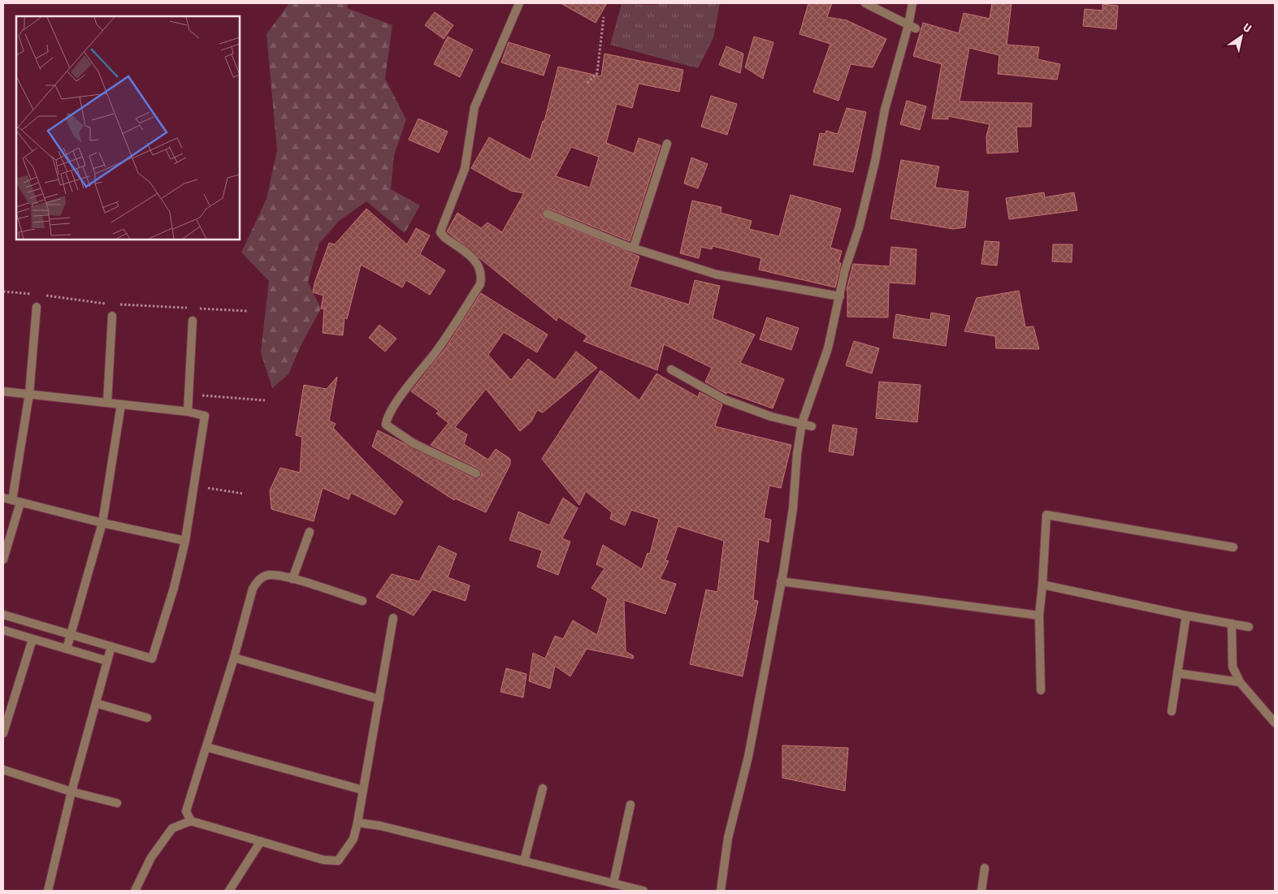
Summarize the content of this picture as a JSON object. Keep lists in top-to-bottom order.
{
  "north": "top right"
}
